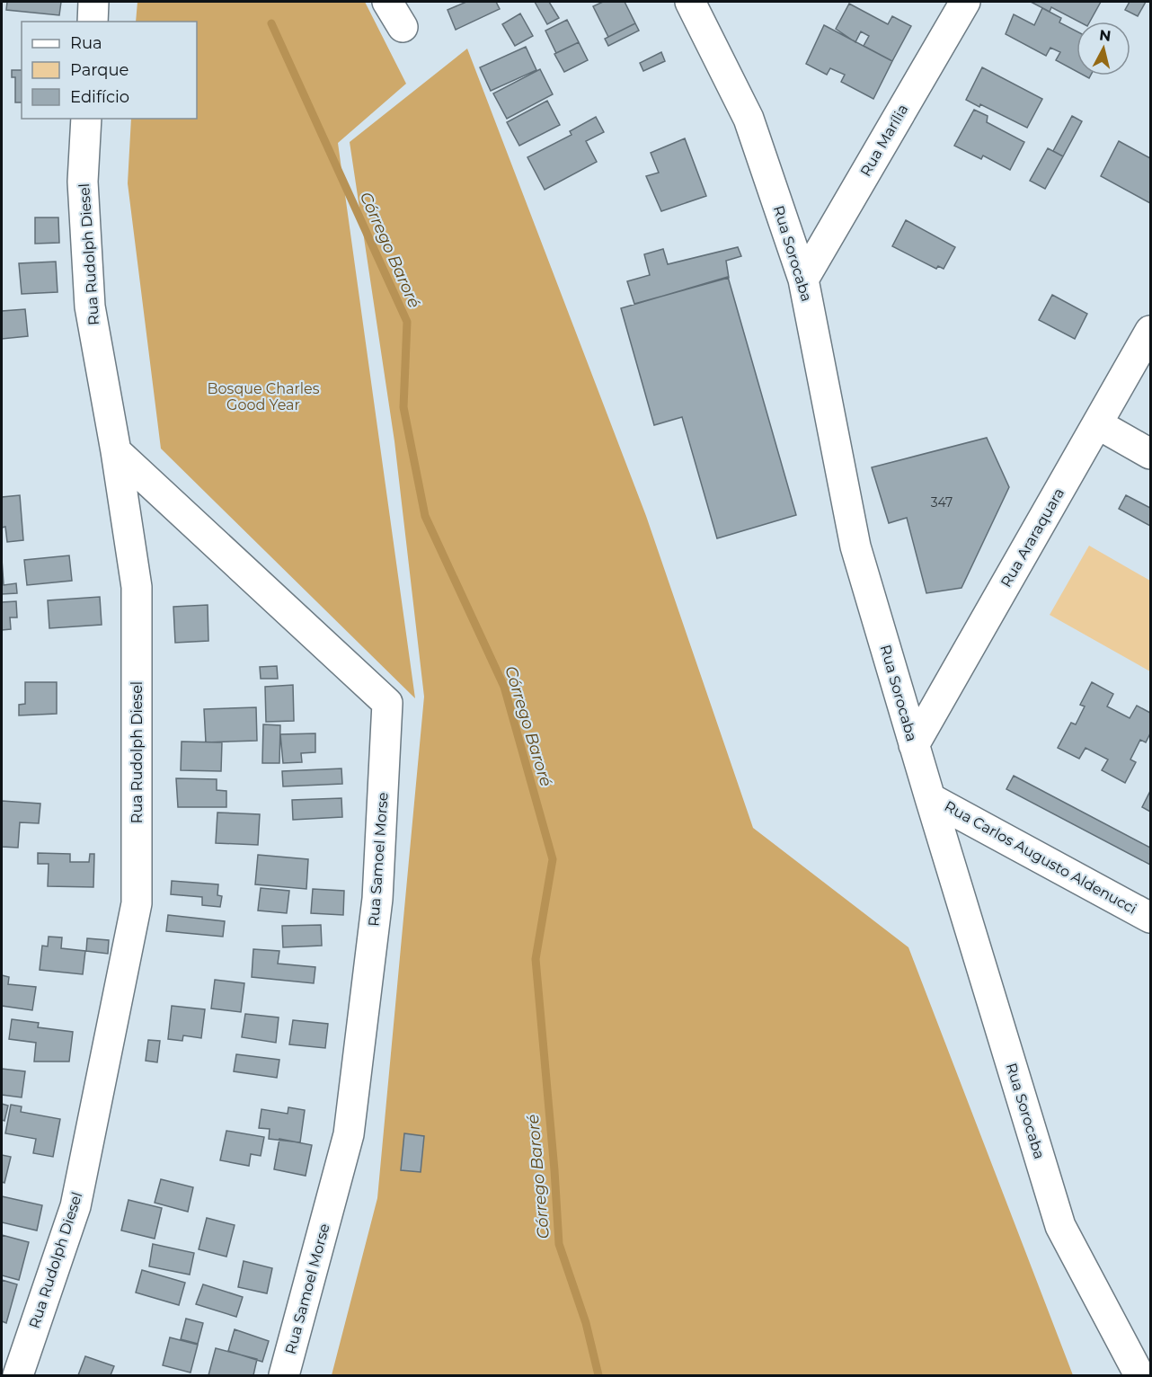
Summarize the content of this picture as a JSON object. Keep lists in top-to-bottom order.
{
  "streets": {
    "street": [
      "Rua Marília",
      "Rua Sorocaba",
      "Rua Rudolph Diesel",
      "Rua Araraquara",
      "Rua Carlos Augusto Aldenucci",
      "Rua Samoel Morse"
    ]
  },
  "crossings": [
    ["Rua Marília", "Rua Sorocaba"],
    ["Rua Sorocaba", "Rua Araraquara"],
    ["Rua Sorocaba", "Rua Carlos Augusto Aldenucci"],
    ["Rua Rudolph Diesel", "Rua Samoel Morse"]
  ],
  "water": ["Córrego Baroré"],
  "parks": ["Bosque Charles Good Year"],
  "house_numbers": ["347"],
  "legend": ["Rua", "Parque", "Edifício"],
  "north": "top"
}
